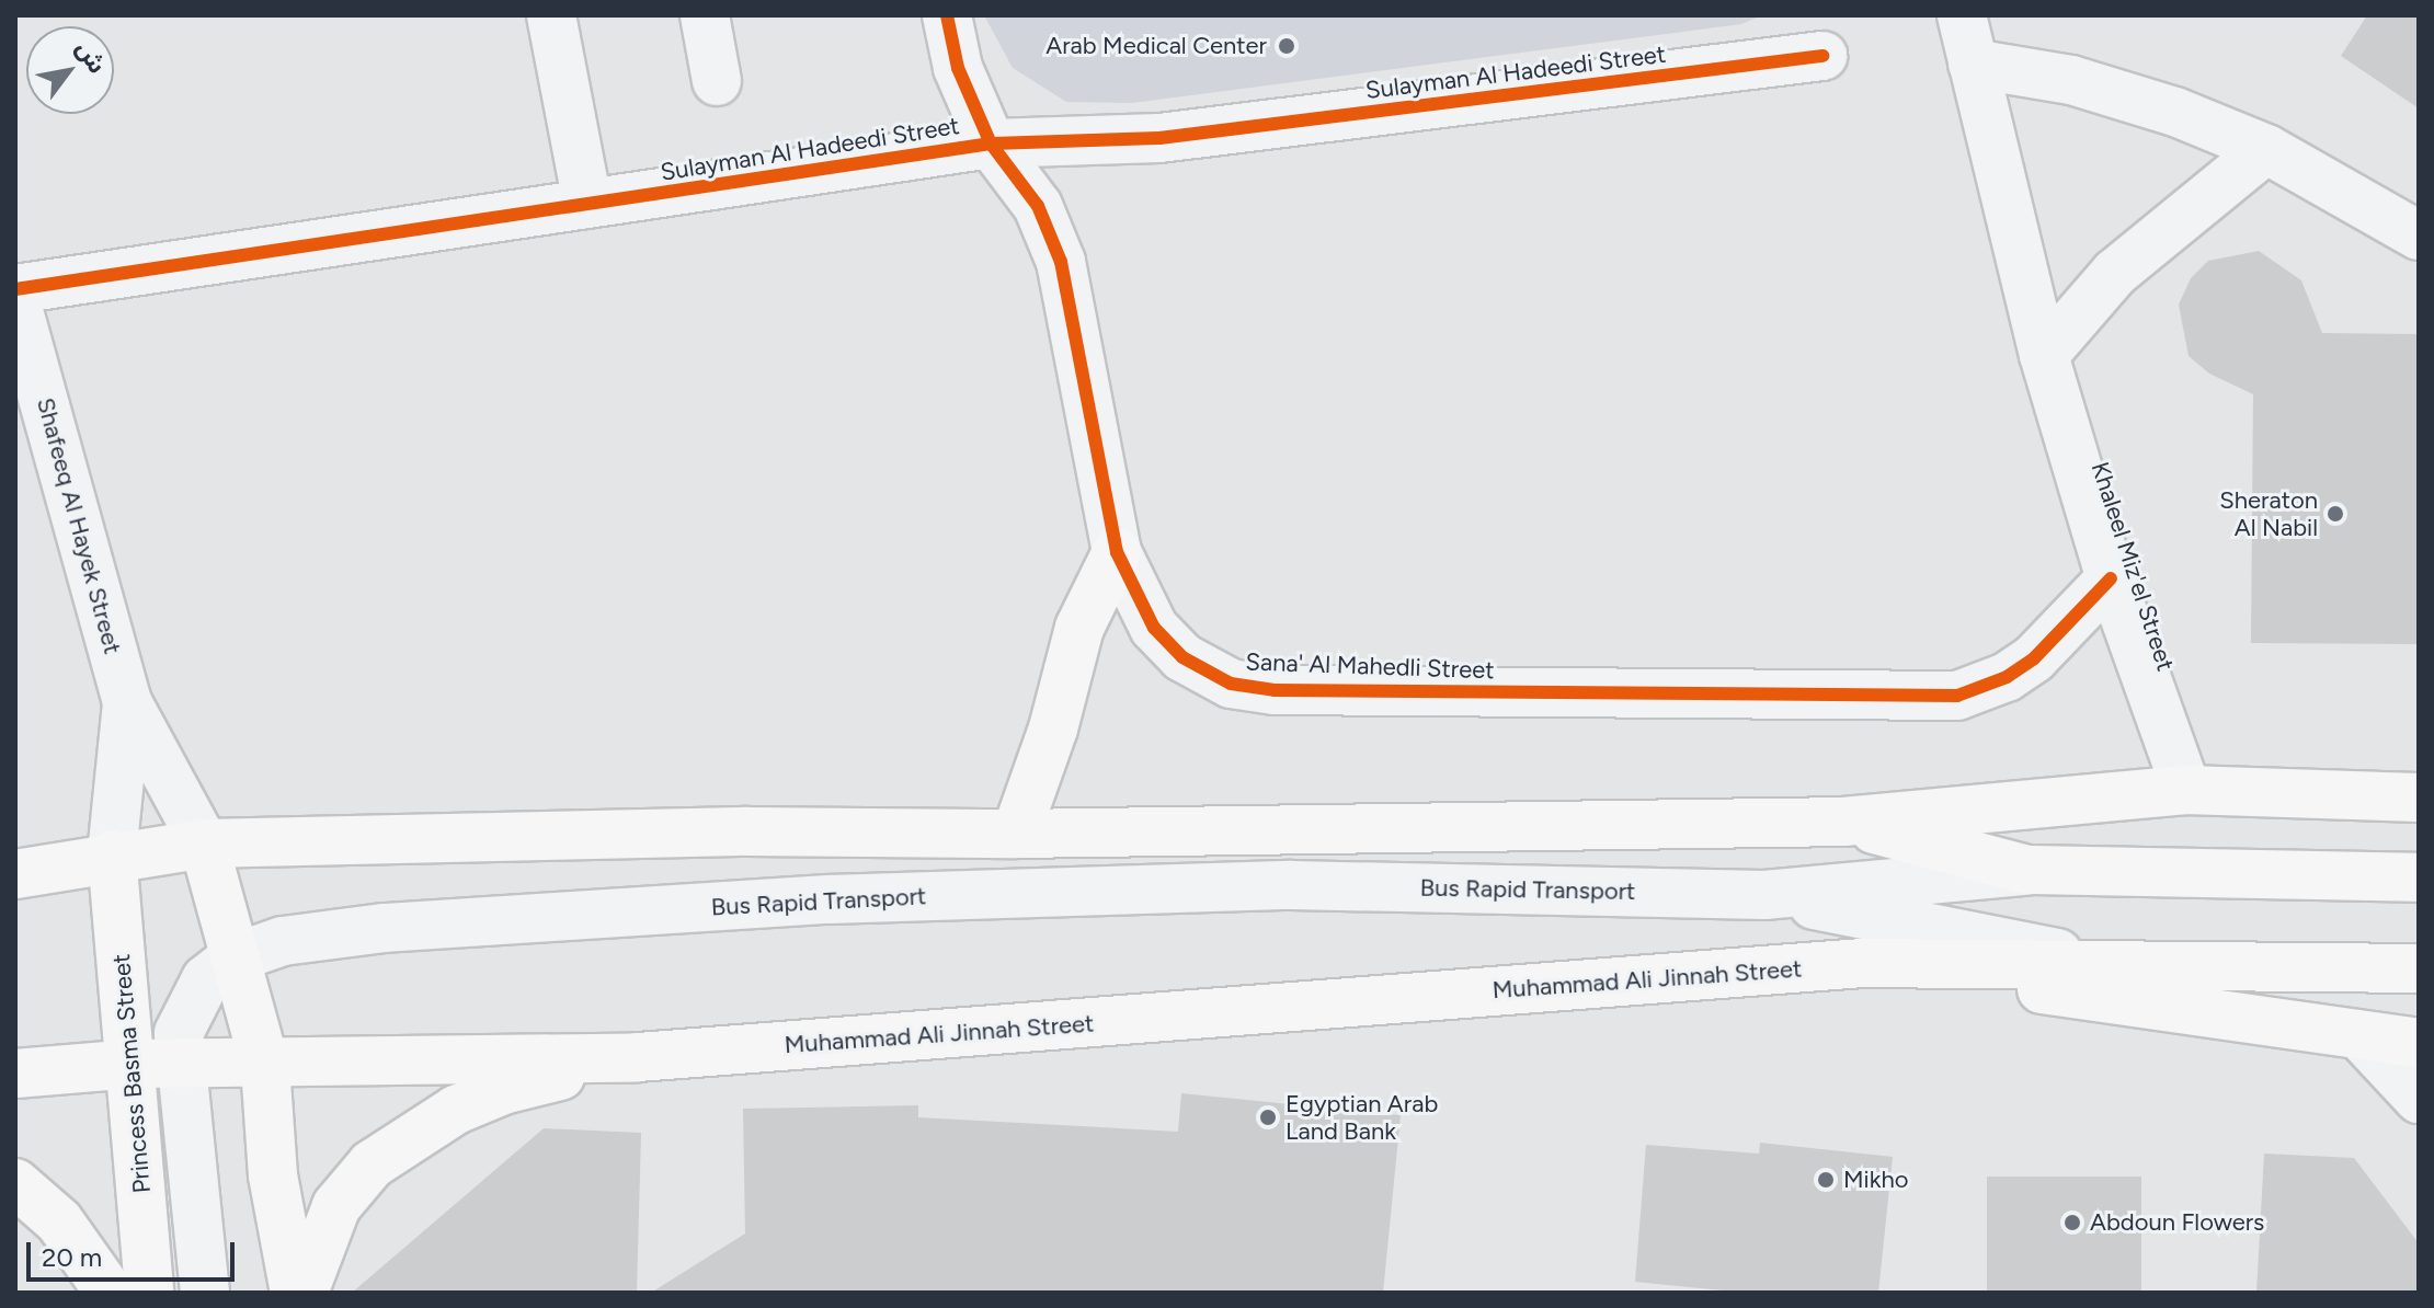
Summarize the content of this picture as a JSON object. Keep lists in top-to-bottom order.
{
  "streets": {
    "main road": ["Muhammad Ali Jinnah Street", "Princess Basma Street"],
    "street": [
      "Sulayman Al Hadeedi Street",
      "Shafeeq Al Hayek Street",
      "Khaleel Miz'el Street",
      "Sana' Al Mahedli Street",
      "Bus Rapid Transport"
    ]
  },
  "crossings": [
    ["Sulayman Al Hadeedi Street", "Sana' Al Mahedli Street"],
    ["Khaleel Miz'el Street", "Sana' Al Mahedli Street"],
    ["Bus Rapid Transport", "Muhammad Ali Jinnah Street"],
    ["Bus Rapid Transport", "Princess Basma Street"],
    ["Muhammad Ali Jinnah Street", "Princess Basma Street"]
  ],
  "places": [
    "Arab Medical Center",
    "Sheraton Al Nabil",
    "Egyptian Arab Land Bank",
    "Mikho",
    "Abdoun Flowers"
  ],
  "scale_bar": "20 m",
  "north": "top right"
}
